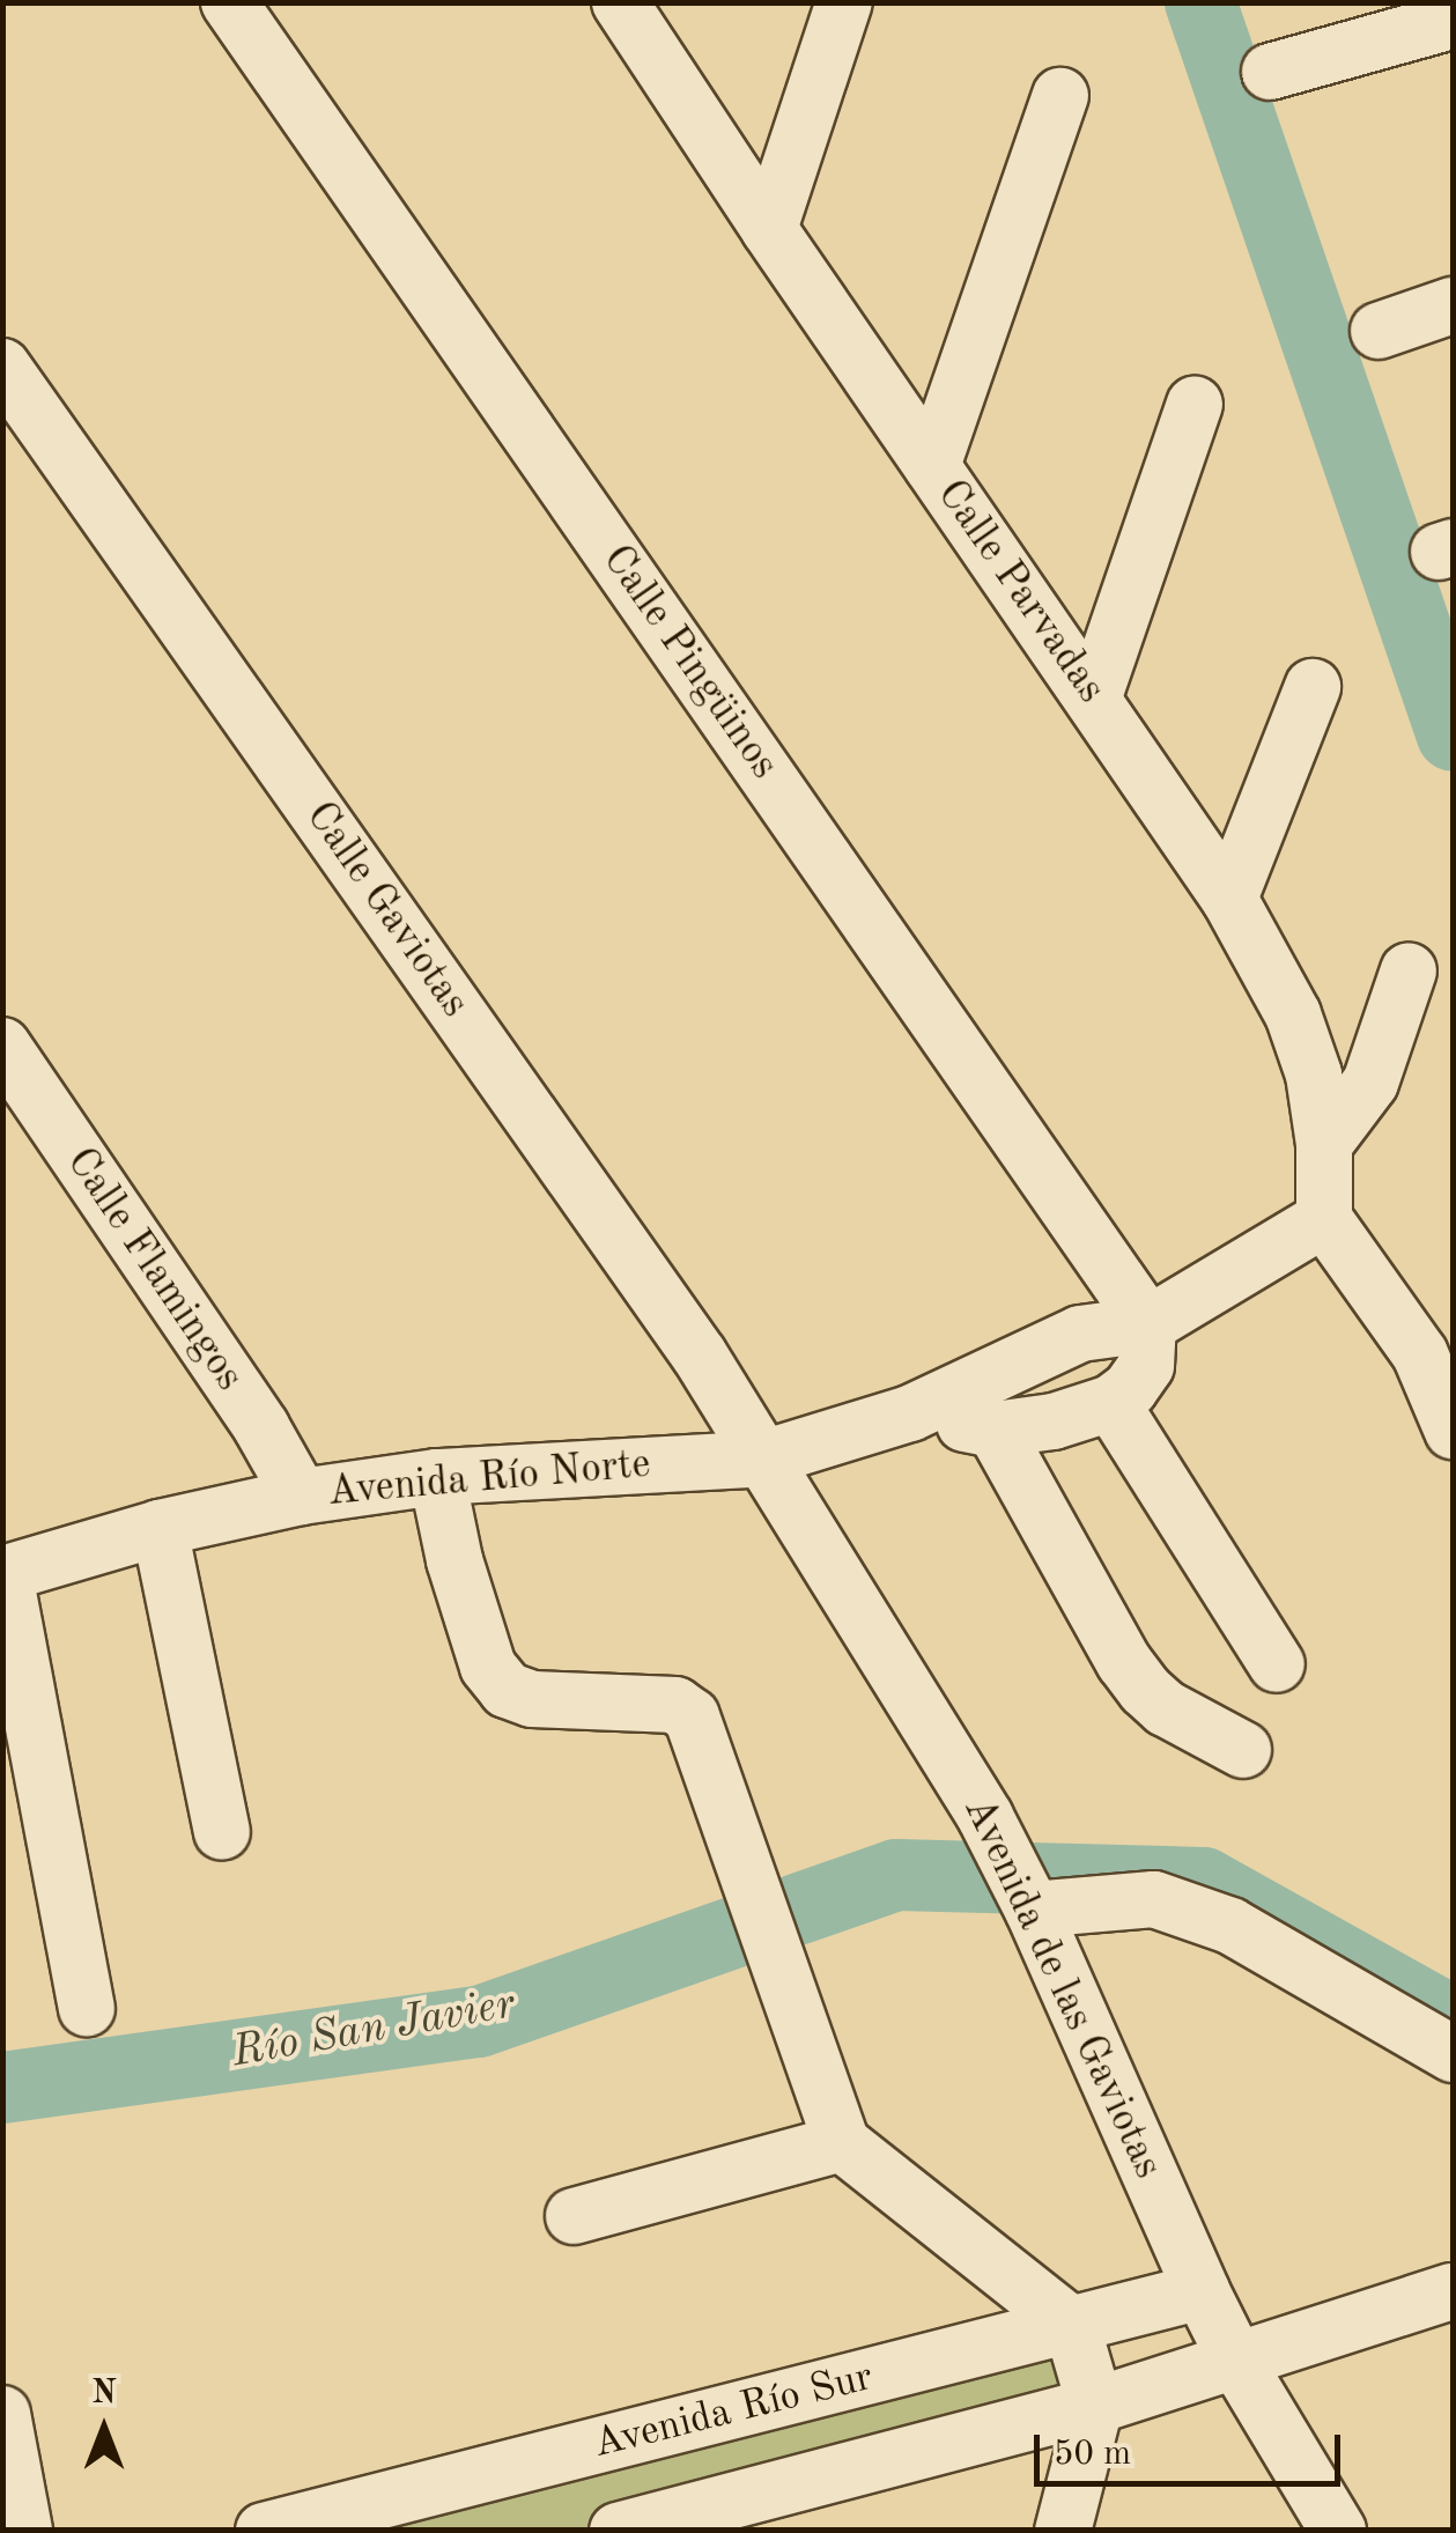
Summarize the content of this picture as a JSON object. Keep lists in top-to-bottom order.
{
  "streets": {
    "street": [
      "Calle Parvadas",
      "Calle Pingüinos",
      "Calle Gaviotas",
      "Calle Flamingos",
      "Avenida Río Norte",
      "Avenida de las Gaviotas",
      "Avenida Río Sur"
    ]
  },
  "crossings": [
    ["Calle Parvadas", "Avenida Río Norte"],
    ["Calle Pingüinos", "Avenida Río Norte"],
    ["Calle Gaviotas", "Avenida Río Norte"],
    ["Calle Gaviotas", "Avenida de las Gaviotas"],
    ["Calle Flamingos", "Avenida Río Norte"],
    ["Avenida Río Norte", "Avenida de las Gaviotas"],
    ["Avenida de las Gaviotas", "Avenida Río Sur"]
  ],
  "water": ["Río San Javier"],
  "scale_bar": "50 m",
  "north": "top"
}
